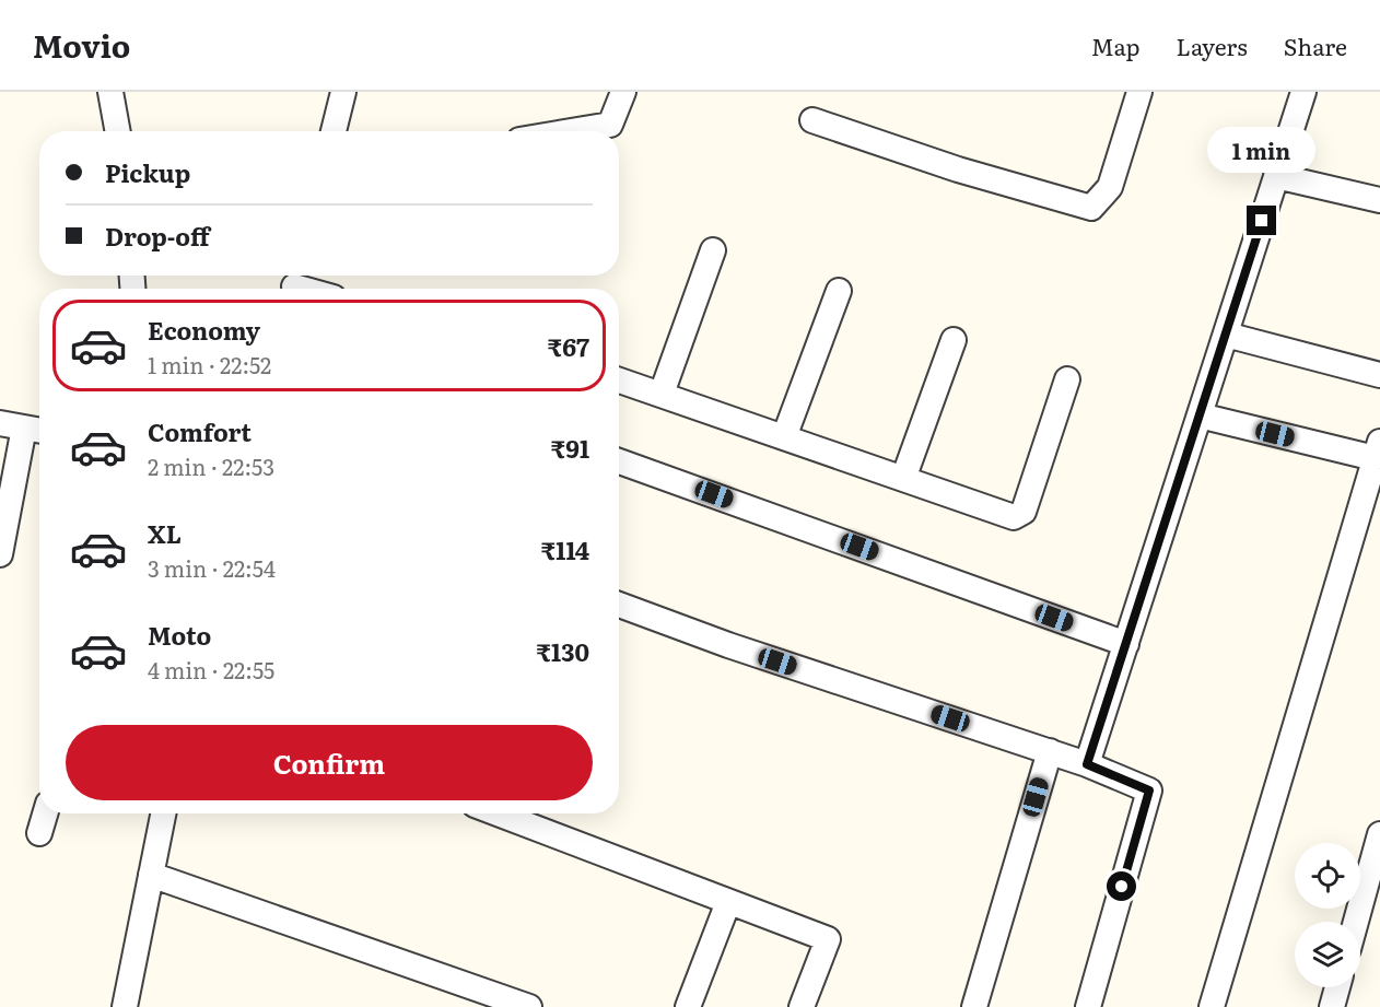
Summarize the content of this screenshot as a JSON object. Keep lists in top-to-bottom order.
{
  "page": {
    "header": "Movio",
    "nav": ["Map", "Layers", "Share"],
    "bubble": "1 min",
    "banner": ["Pickup", "Drop-off"],
    "list": [
      {
        "name": "Economy",
        "note": "1 min · 22:52",
        "value": "₹67"
      },
      {
        "name": "Comfort",
        "note": "2 min · 22:53",
        "value": "₹91"
      },
      {
        "name": "XL",
        "note": "3 min · 22:54",
        "value": "₹114"
      },
      {
        "name": "Moto",
        "note": "4 min · 22:55",
        "value": "₹130"
      }
    ],
    "buttons": "Confirm"
  }
}
